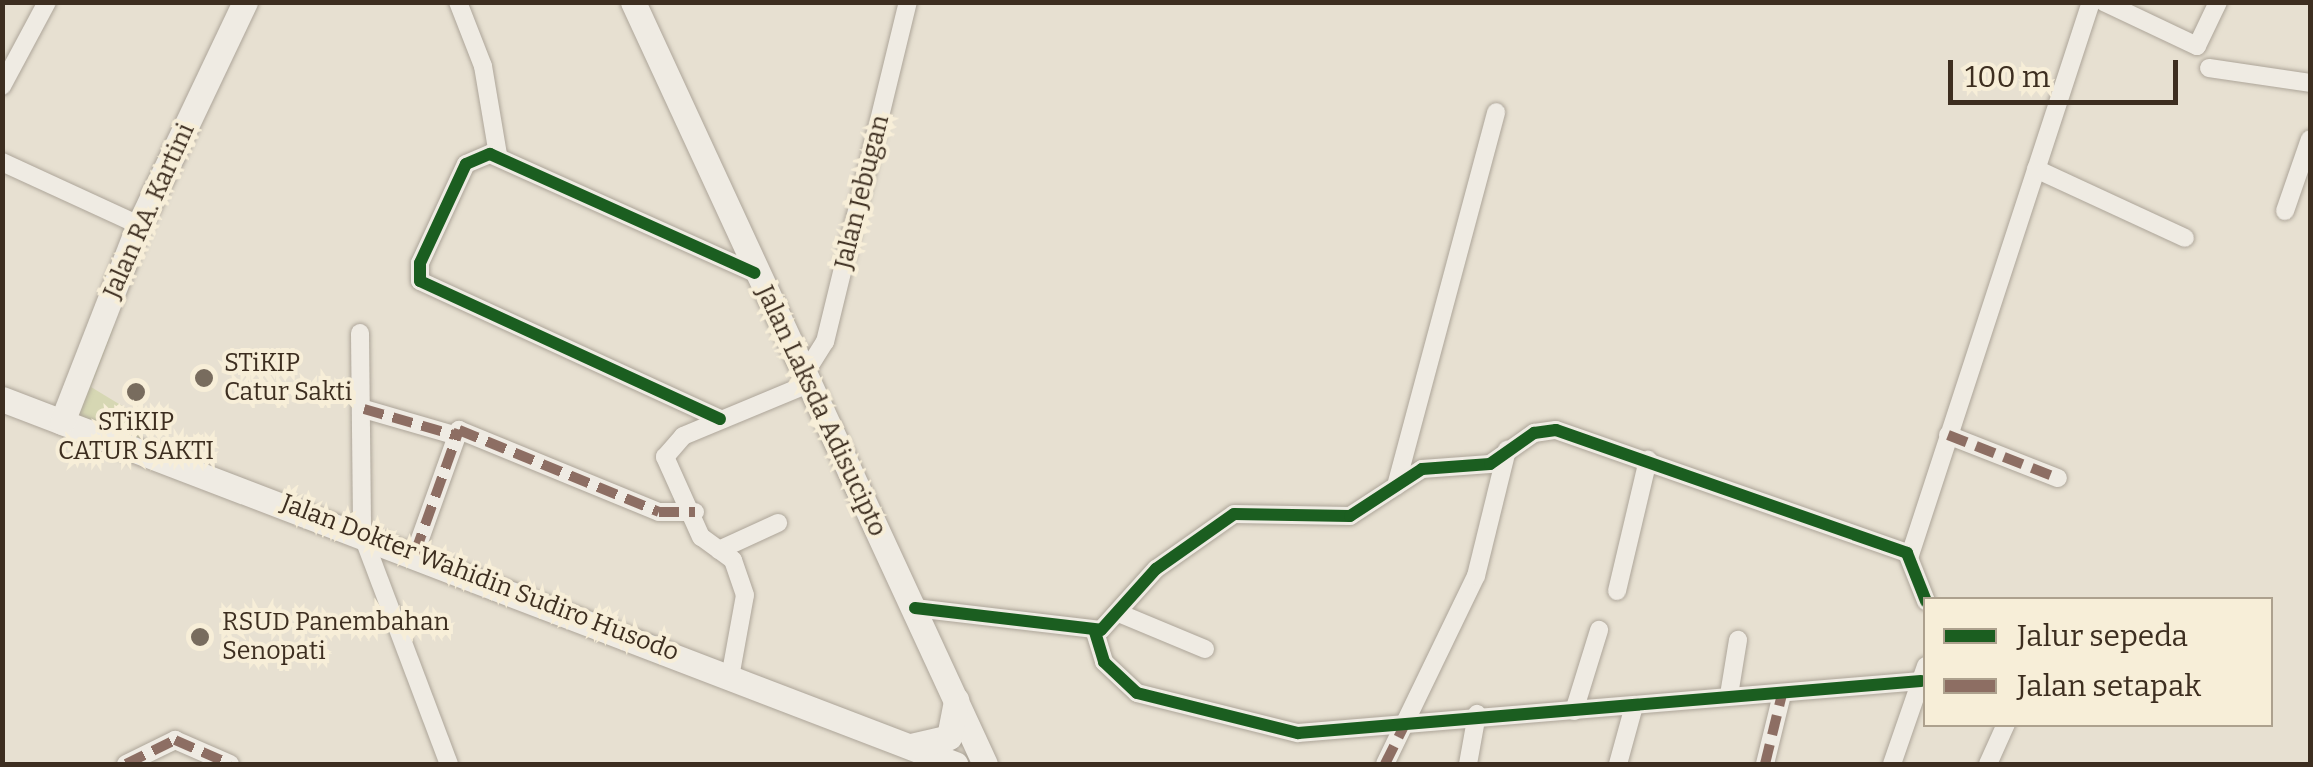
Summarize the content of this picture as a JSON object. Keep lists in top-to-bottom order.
{
  "streets": {
    "main road": ["Jalan RA. Kartini", "Jalan Laksda Adisucipto", "Jalan Dokter Wahidin Sudiro Husodo"],
    "street": ["Jalan Jebugan"]
  },
  "crossings": [
    ["Jalan Jebugan", "Jalan Laksda Adisucipto"],
    ["Jalan RA. Kartini", "Jalan Dokter Wahidin Sudiro Husodo"]
  ],
  "places": ["STiKIP Catur Sakti", "STiKIP CATUR SAKTI", "RSUD Panembahan Senopati"],
  "legend": ["Jalur sepeda", "Jalan setapak"],
  "scale_bar": "100 m"
}
